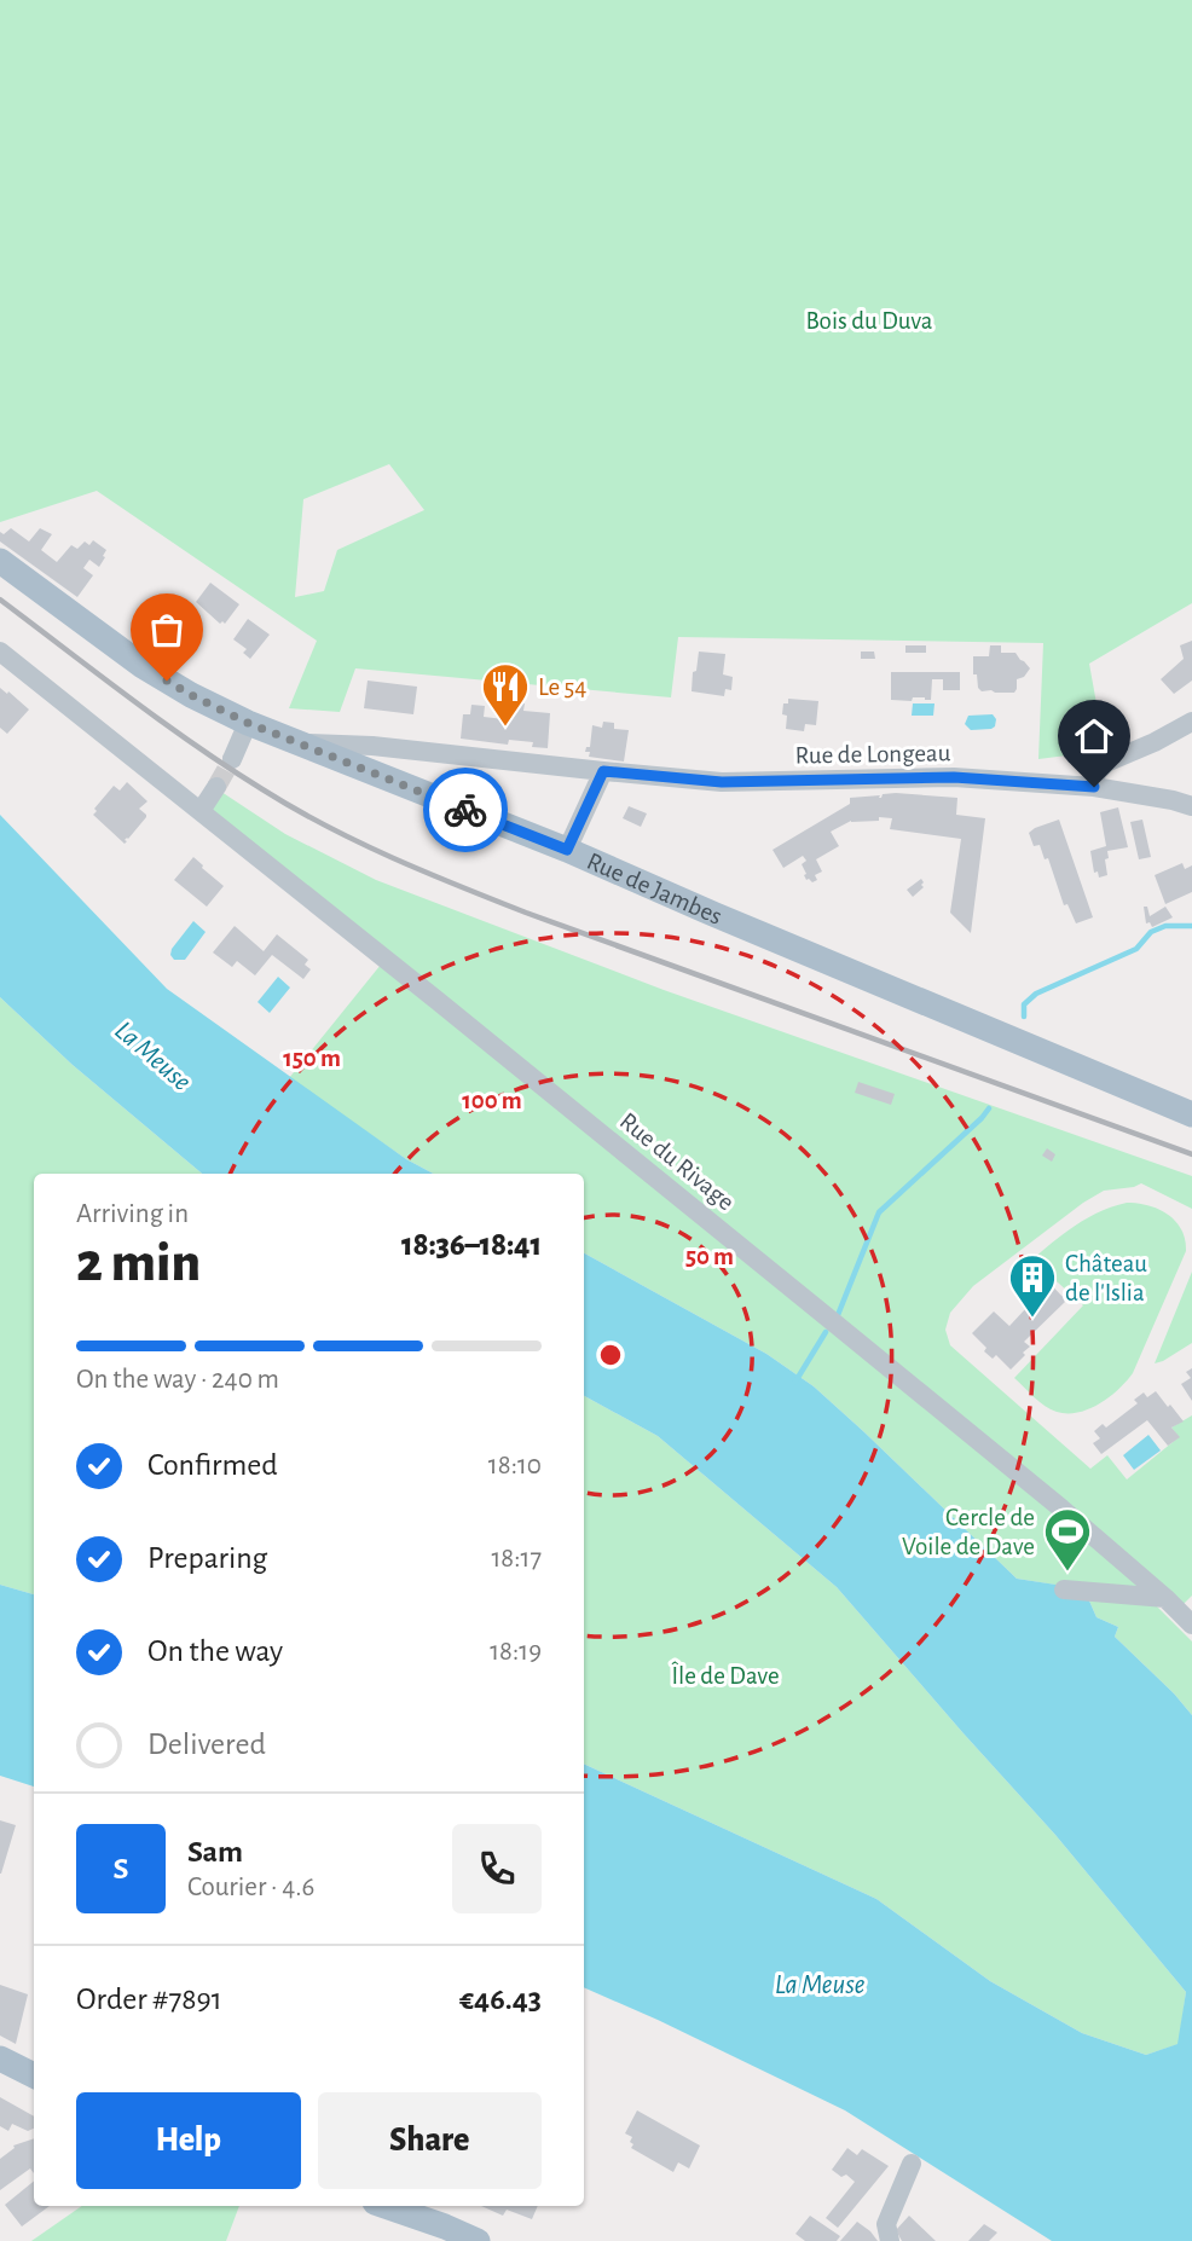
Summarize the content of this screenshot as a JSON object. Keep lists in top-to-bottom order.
{
  "streets": {
    "main road": ["Rue de Jambes"],
    "street": ["Rue de Longeau", "Rue du Rivage"]
  },
  "crossings": [
    ["Rue de Longeau", "Rue de Jambes"]
  ],
  "water": ["La Meuse"],
  "parks": ["Bois du Duva", "Île de Dave"],
  "places": {
    "restaurant": ["Le 54"],
    "building": ["Château de l'Islia"],
    "sports": ["Cercle de Voile de Dave"]
  },
  "page": {
    "heading": ["2 min", "Arriving in", "18:36–18:41"],
    "panel": [
      "Sam",
      "Courier · 4.6",
      "Order #7891",
      "€46.43"
    ],
    "bar": "On the way · 240 m",
    "list": [
      ["Confirmed", "18:10"],
      ["Preparing", "18:17"],
      ["On the way", "18:19"],
      "Delivered"
    ],
    "round": "S",
    "buttons": ["Help", "Share"]
  },
  "rings": ["150 m", "100 m", "50 m"]
}
